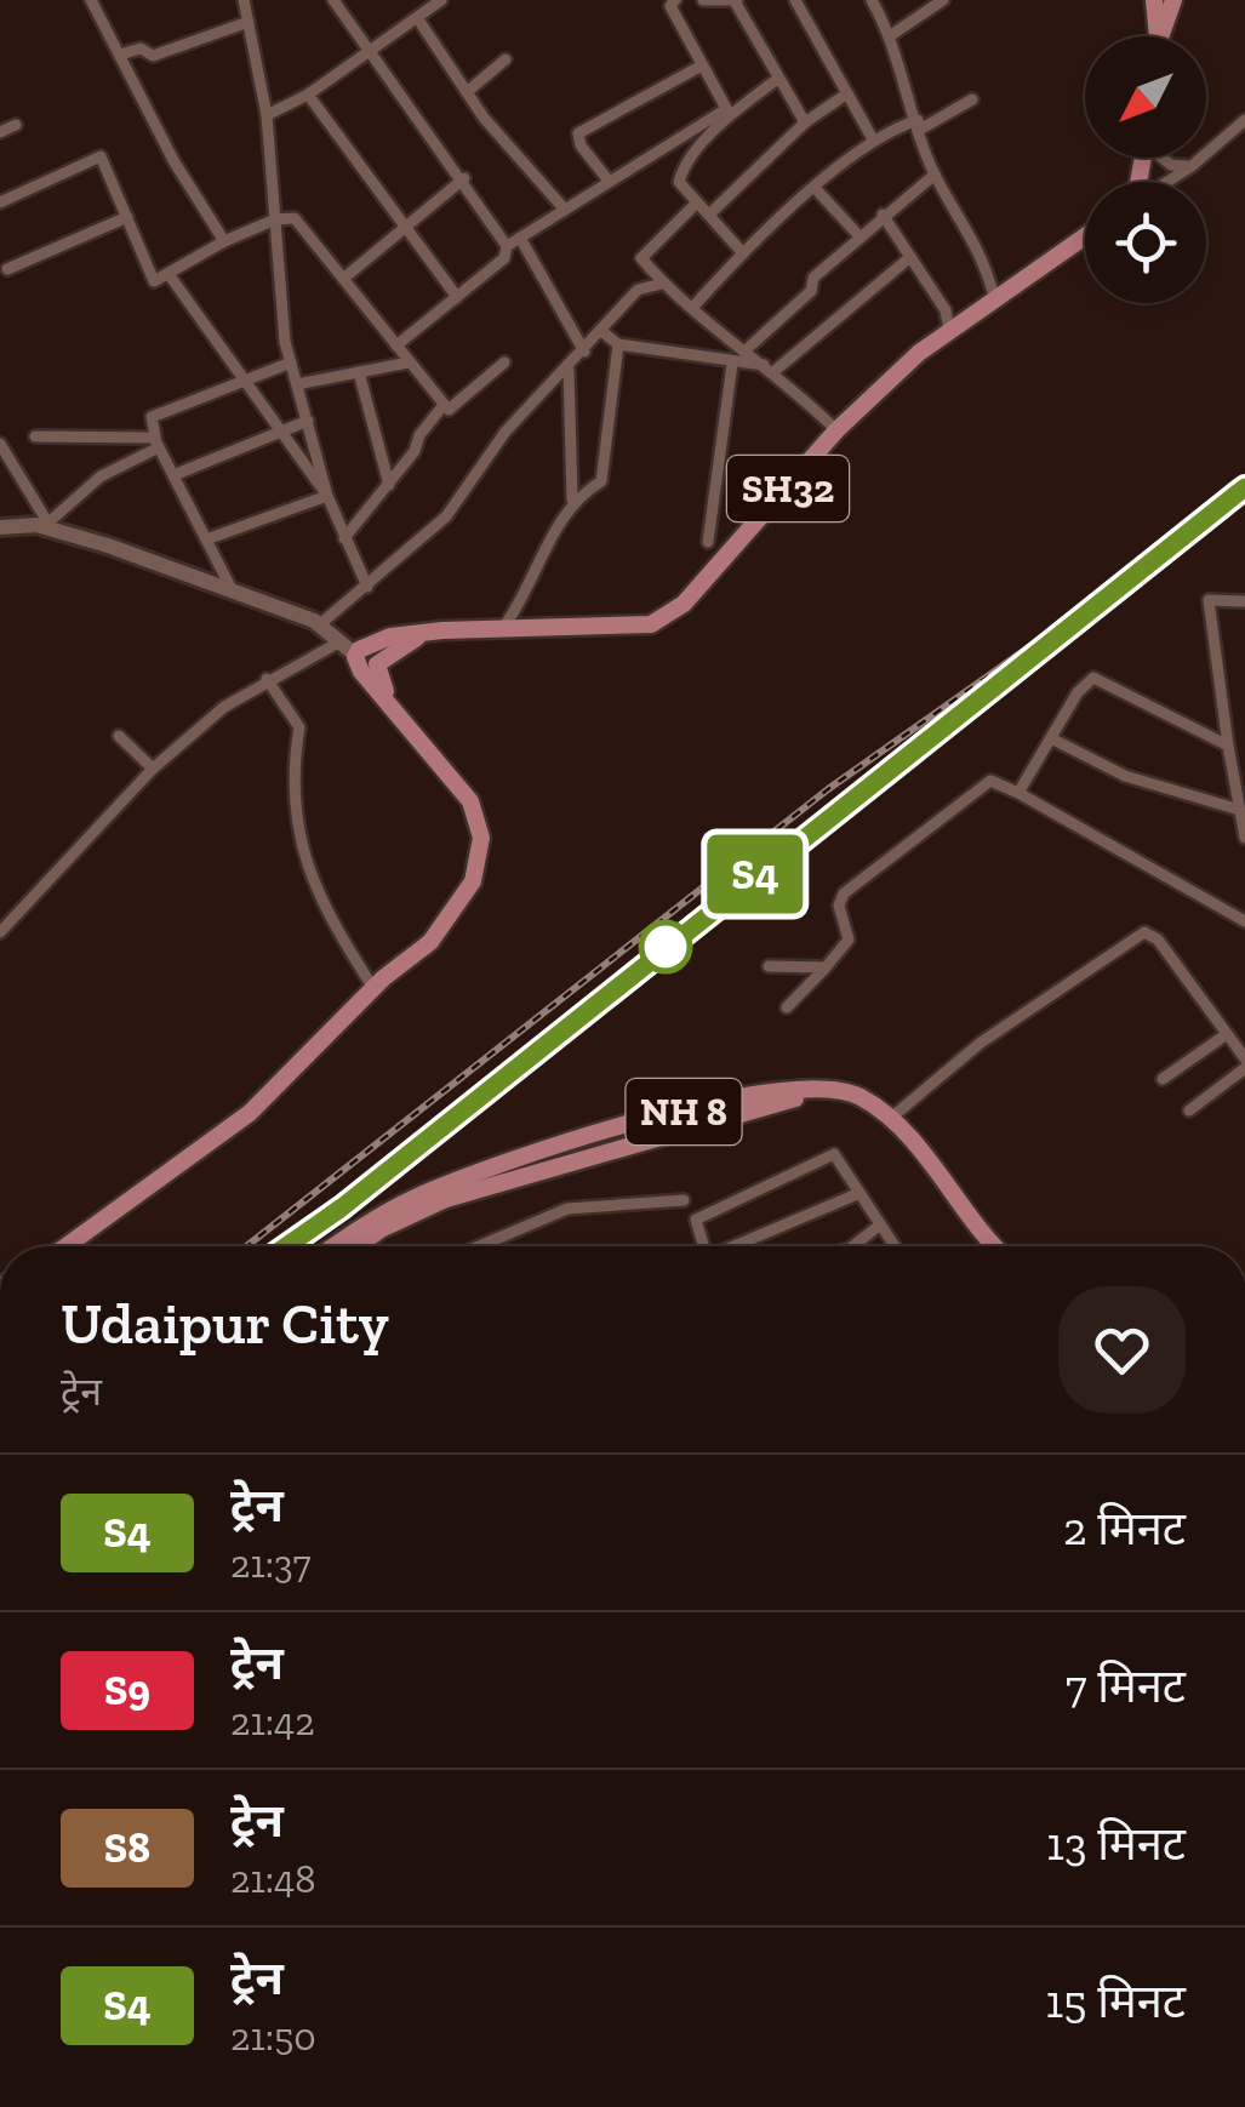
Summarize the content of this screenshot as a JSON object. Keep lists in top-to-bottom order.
{
  "streets": {
    "main road": ["SH32", "NH 8"]
  },
  "north": "bottom left",
  "page": {
    "on_map": "S4",
    "heading": ["Udaipur City", "ट्रेन"],
    "list": [
      {
        "mark": "S4",
        "name": "ट्रेन",
        "note": "21:37",
        "value": "2 मिनट"
      },
      {
        "mark": "S9",
        "name": "ट्रेन",
        "note": "21:42",
        "value": "7 मिनट"
      },
      {
        "mark": "S8",
        "name": "ट्रेन",
        "note": "21:48",
        "value": "13 मिनट"
      },
      {
        "mark": "S4",
        "name": "ट्रेन",
        "note": "21:50",
        "value": "15 मिनट"
      }
    ]
  }
}
